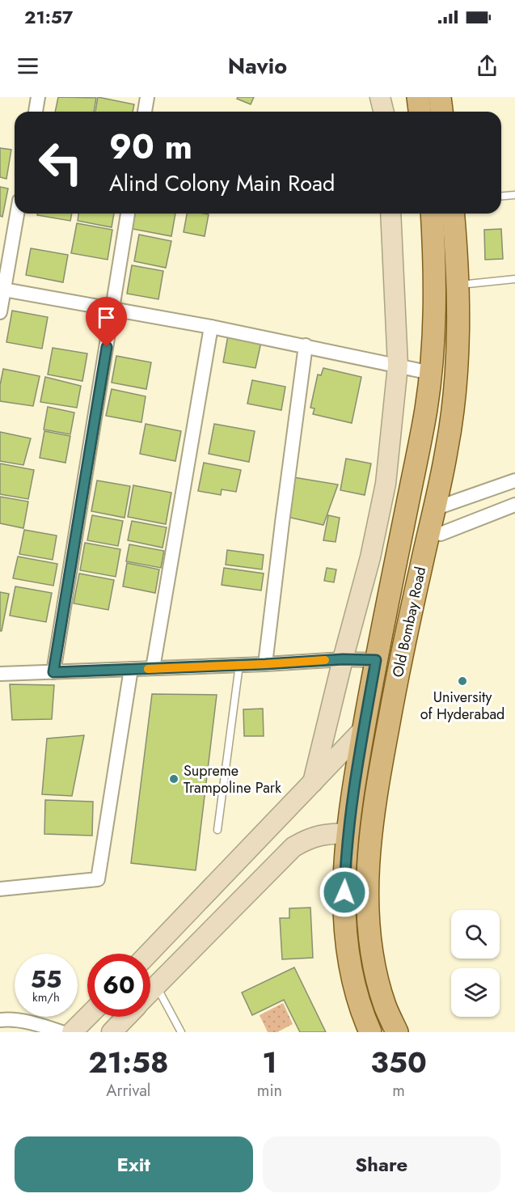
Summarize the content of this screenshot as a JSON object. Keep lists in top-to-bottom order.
{
  "streets": {
    "main road": ["Old Bombay Road"]
  },
  "places": ["University of Hyderabad", "Supreme Trampoline Park"],
  "page": {
    "status": "21:57",
    "header": "Navio",
    "turn": ["90 m", "Alind Colony Main Road"],
    "speed": "55 km/h",
    "limit": "60",
    "eta": [
      "21:58",
      "Arrival",
      "1",
      "min",
      "350",
      "m"
    ],
    "buttons": ["Exit", "Share"]
  }
}
